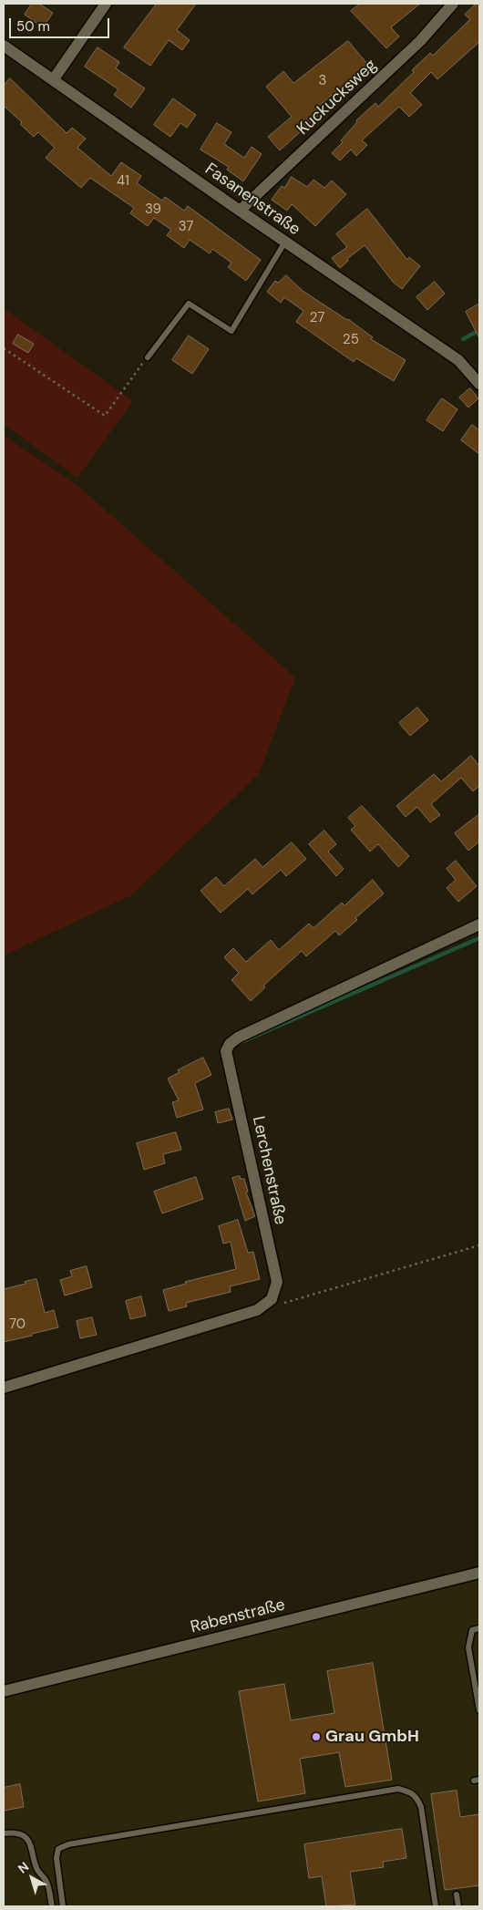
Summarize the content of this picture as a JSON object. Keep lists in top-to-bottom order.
{
  "streets": {
    "street": [
      "Kuckucksweg",
      "Fasanenstraße",
      "Lerchenstraße",
      "Rabenstraße"
    ]
  },
  "crossings": [
    ["Kuckucksweg", "Fasanenstraße"]
  ],
  "places": ["Grau GmbH"],
  "house_numbers": [
    "3",
    "41",
    "39",
    "37",
    "27",
    "25",
    "70"
  ],
  "scale_bar": "50 m",
  "north": "top left"
}
